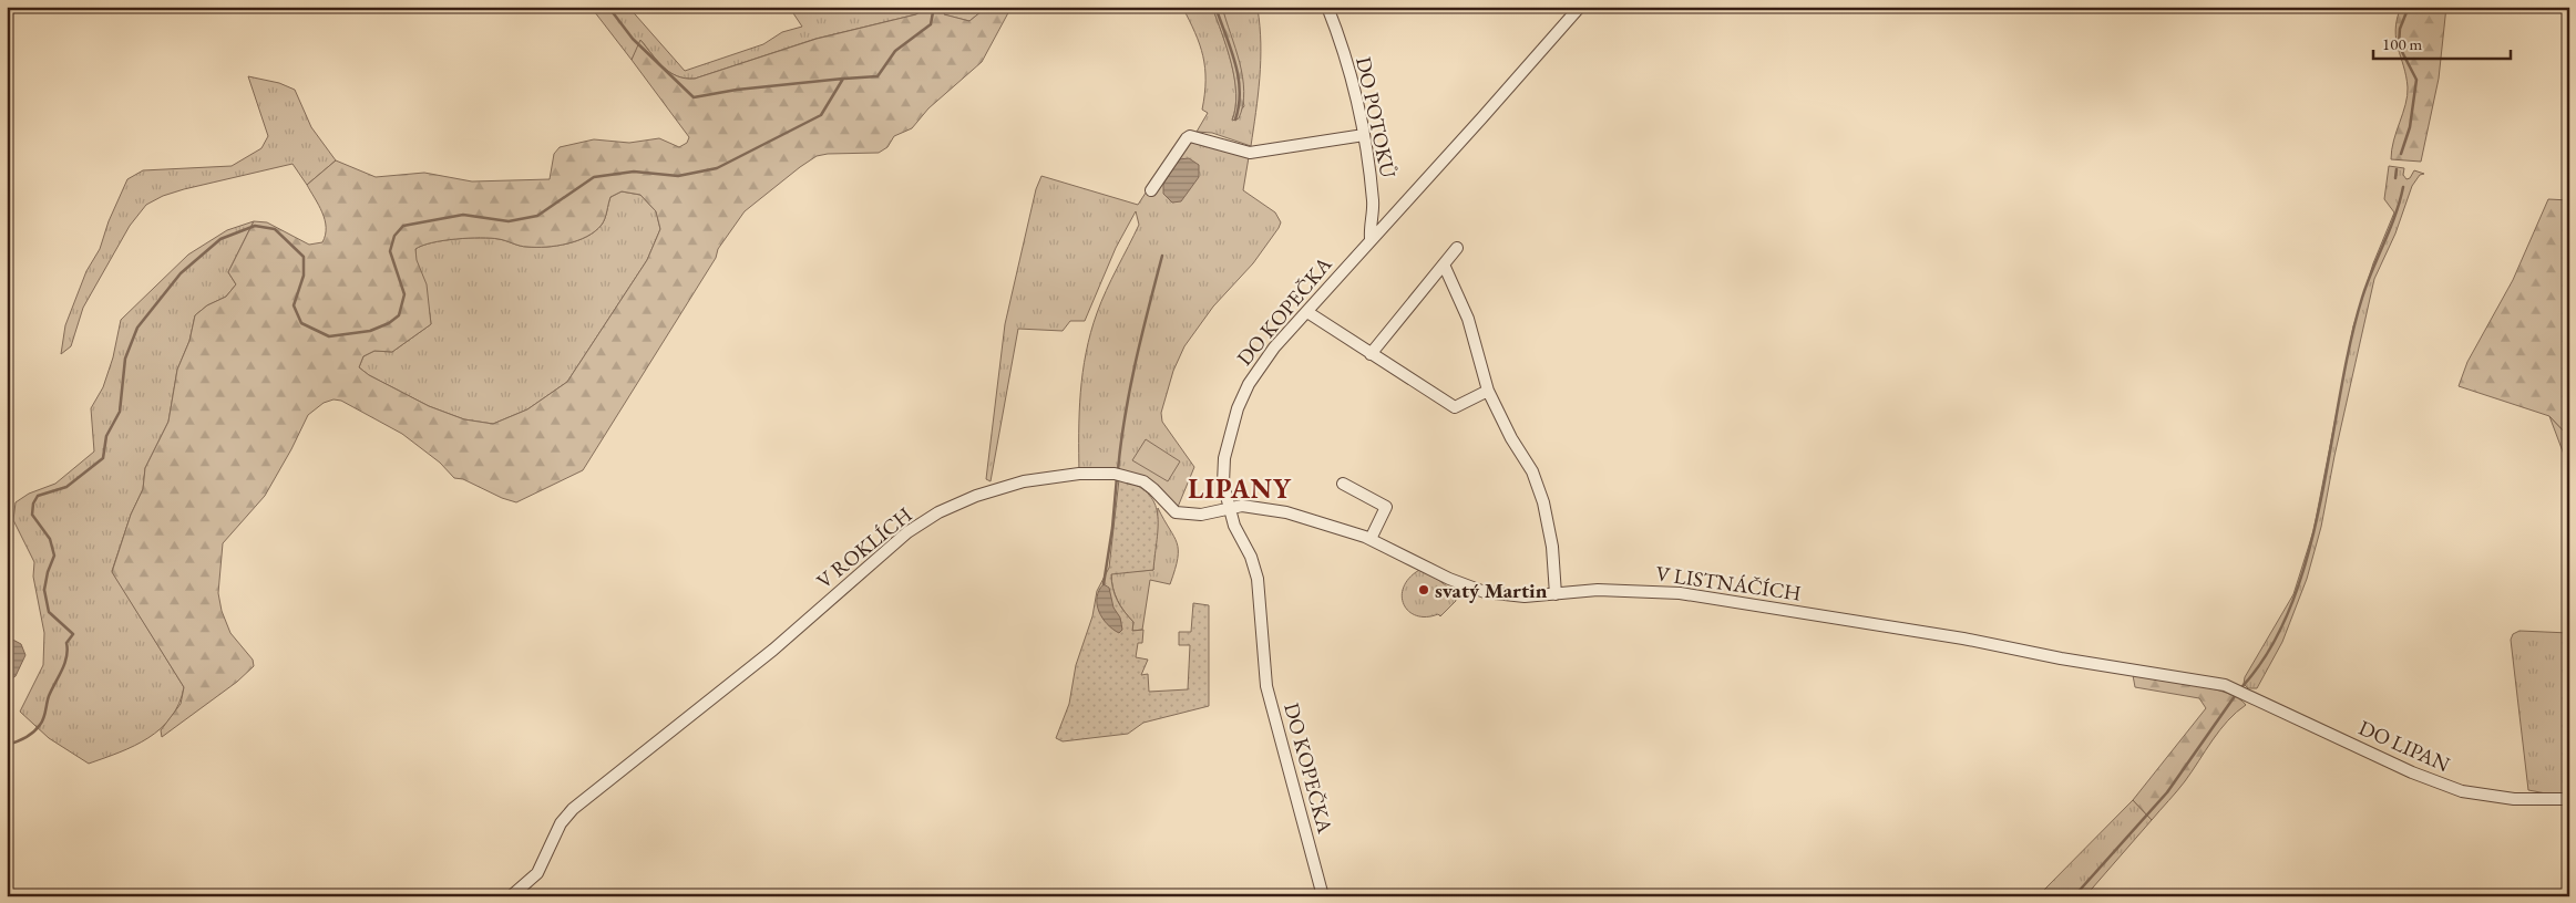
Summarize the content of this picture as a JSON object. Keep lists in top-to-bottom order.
{
  "streets": {
    "street": [
      "DO POTOKŮ",
      "DO KOPEČKA",
      "V ROKLÍCH",
      "V LISTNÁČÍCH",
      "DO LIPAN"
    ]
  },
  "crossings": [
    ["DO POTOKŮ", "DO KOPEČKA"],
    ["DO KOPEČKA", "V ROKLÍCH"],
    ["DO KOPEČKA", "V LISTNÁČÍCH"],
    ["V ROKLÍCH", "V LISTNÁČÍCH"],
    ["V LISTNÁČÍCH", "DO LIPAN"]
  ],
  "districts": ["LIPANY"],
  "places": ["svatý Martin"],
  "scale_bar": "100 m"
}
